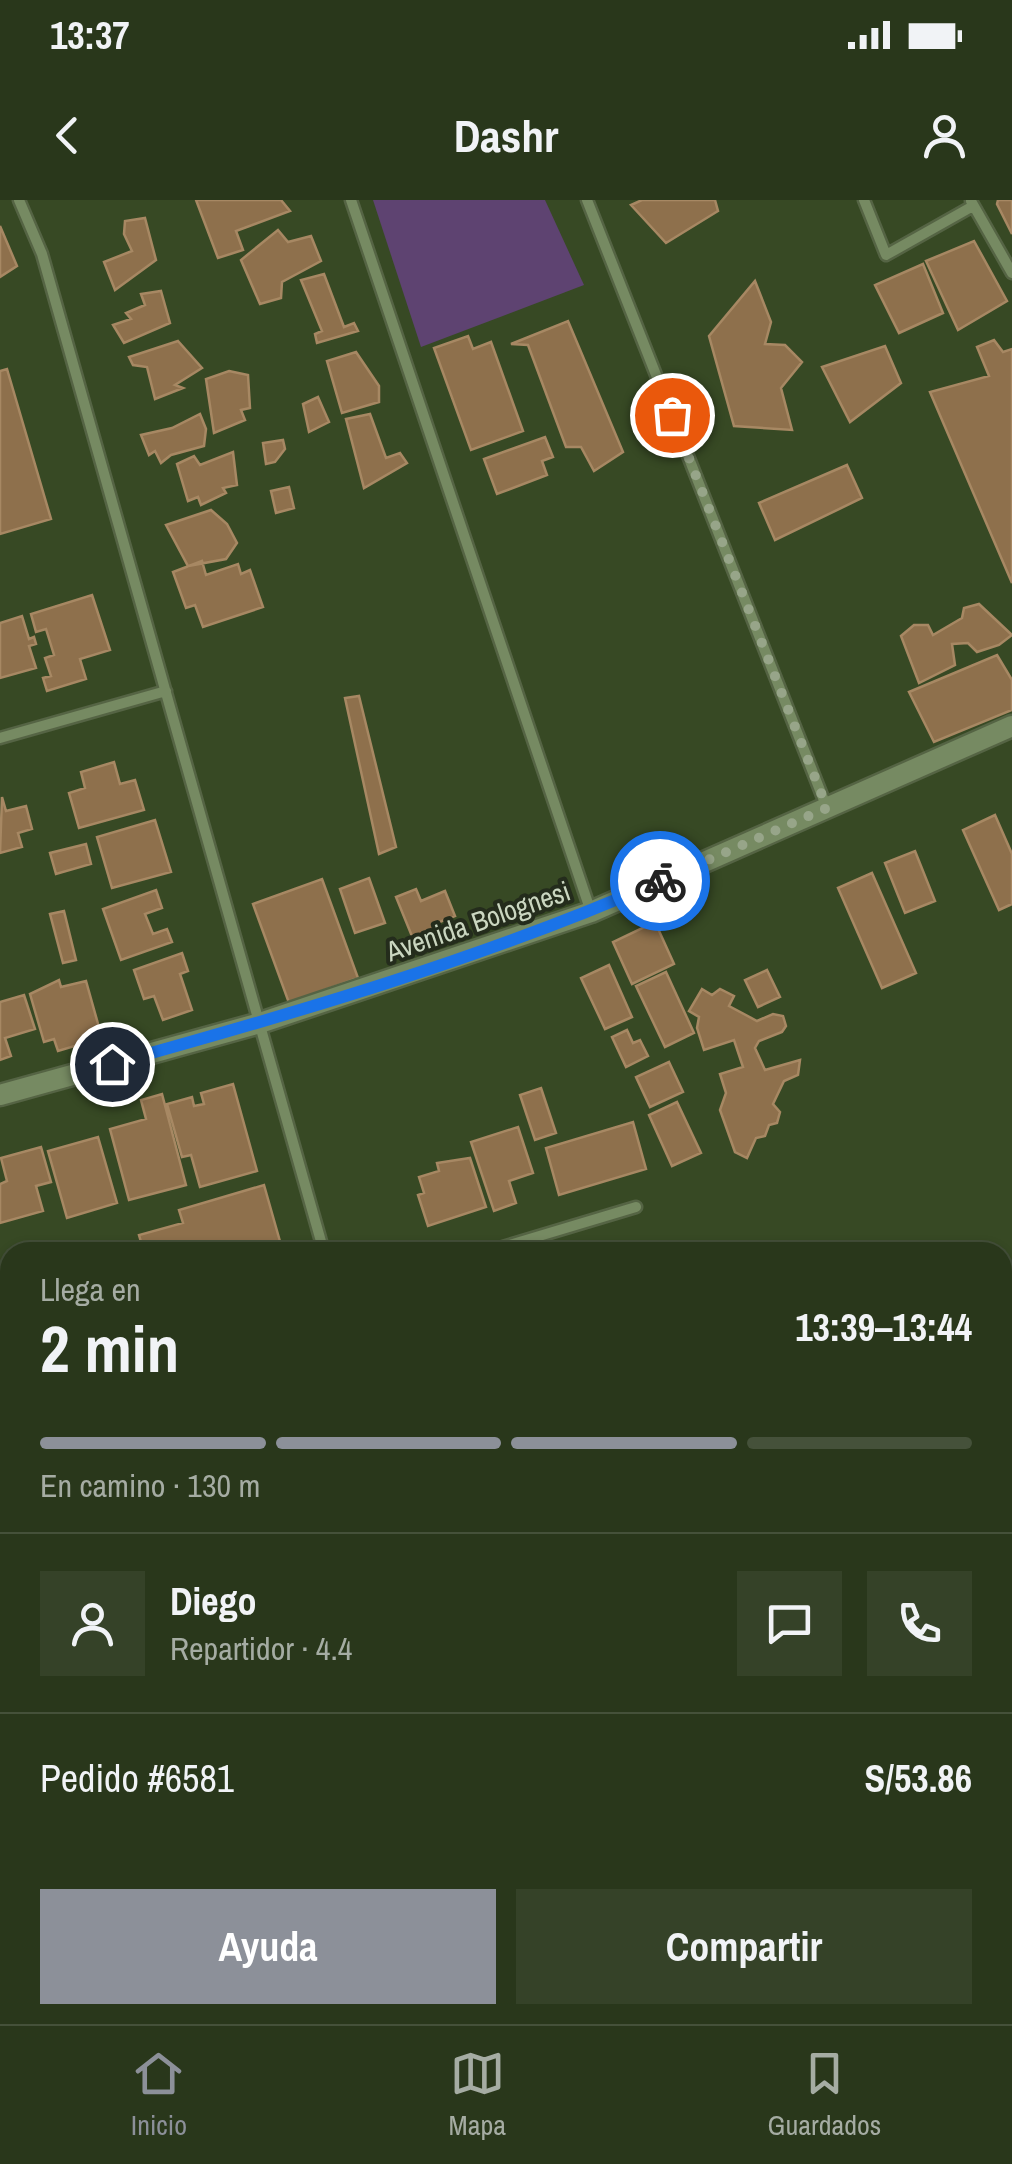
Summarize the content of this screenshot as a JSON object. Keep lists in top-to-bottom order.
{
  "streets": {
    "main road": ["Avenida Bolognesi"]
  },
  "page": {
    "status": "13:37",
    "header": "Dashr",
    "heading": ["2 min", "Llega en", "13:39–13:44"],
    "panel": [
      "Diego",
      "Repartidor · 4.4",
      "Pedido #6581",
      "S/53.86"
    ],
    "bar": "En camino · 130 m",
    "buttons": ["Ayuda", "Compartir"],
    "tabs": ["Inicio", "Mapa", "Guardados"]
  }
}
